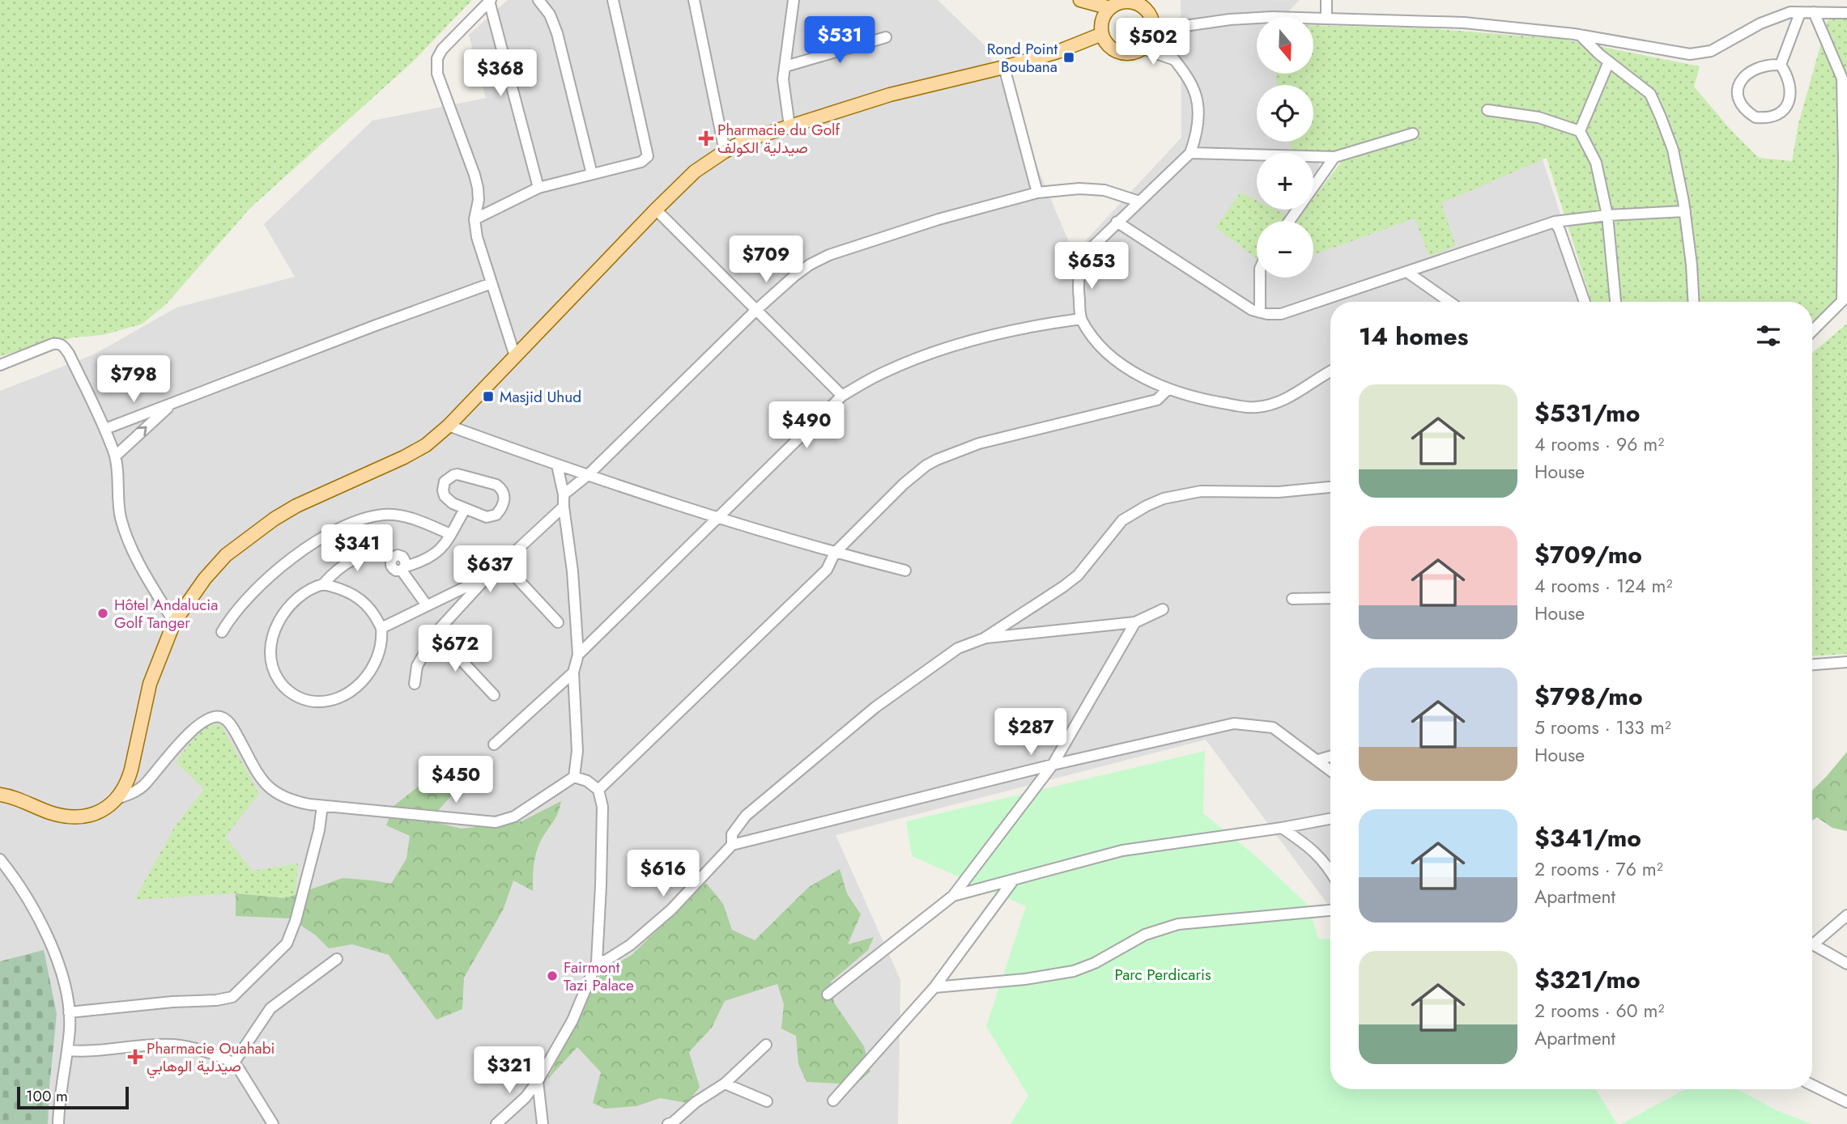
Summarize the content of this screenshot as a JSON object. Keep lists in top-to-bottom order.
{
  "parks": ["Parc Perdicaris"],
  "places": {
    "transit": ["Rond Point Boubana", "Masjid Uhud"],
    "health": ["Pharmacie du Golf صيدلية الكولف", "Pharmacie Ouahabi صيدلية الوهابي"],
    "other": ["Hôtel Andalucia Golf Tanger", "Fairmont Tazi Palace"]
  },
  "scale_bar": "100 m",
  "north": "bottom",
  "page": {
    "price": [
      "$531",
      "$502",
      "$368",
      "$709",
      "$653",
      "$798",
      "$490",
      "$341",
      "$637",
      "$672",
      "$287",
      "$450",
      "$616",
      "$321"
    ],
    "map_buttons": ["+", "−"],
    "heading": "14 homes",
    "list": [
      {
        "name": "$531/mo",
        "note": "4 rooms · 96 m² · House"
      },
      {
        "name": "$709/mo",
        "note": "4 rooms · 124 m² · House"
      },
      {
        "name": "$798/mo",
        "note": "5 rooms · 133 m² · House"
      },
      {
        "name": "$341/mo",
        "note": "2 rooms · 76 m² · Apartment"
      },
      {
        "name": "$321/mo",
        "note": "2 rooms · 60 m² · Apartment"
      }
    ],
    "scale": "100 m"
  }
}
